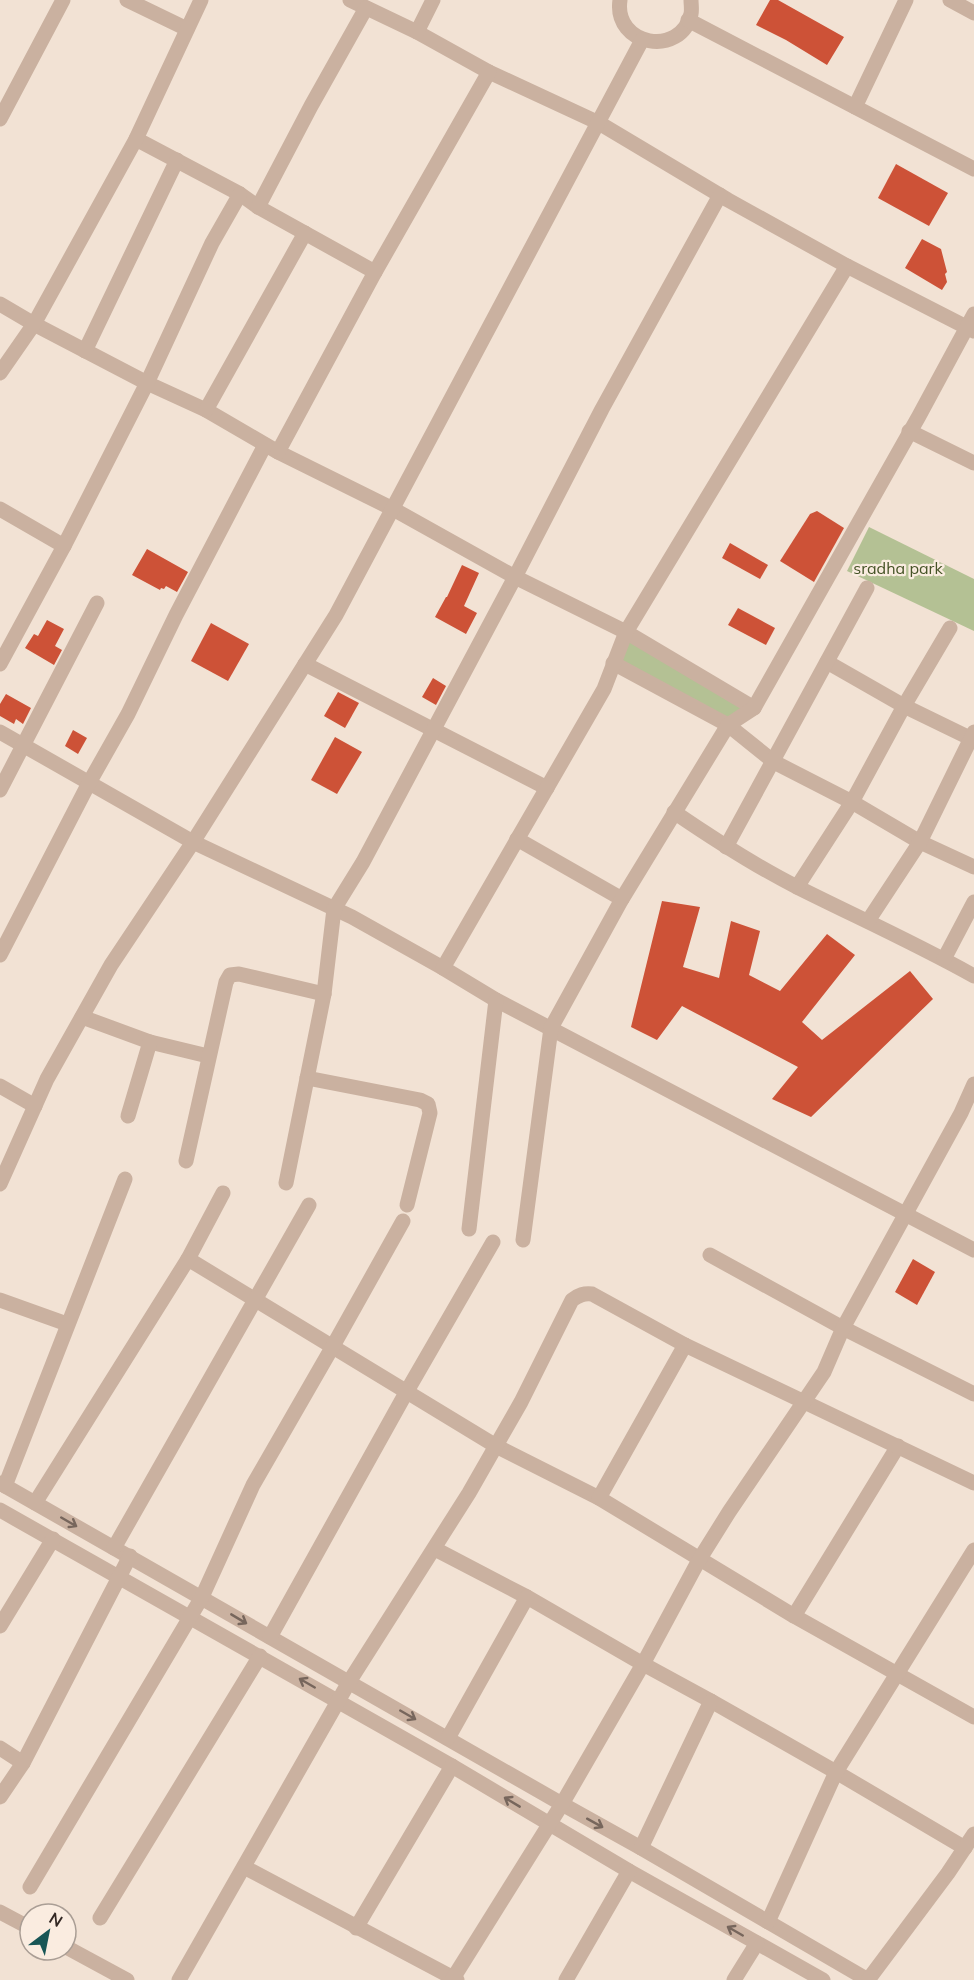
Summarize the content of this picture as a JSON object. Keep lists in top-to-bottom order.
{
  "parks": ["sradha park"],
  "north": "top right"
}
